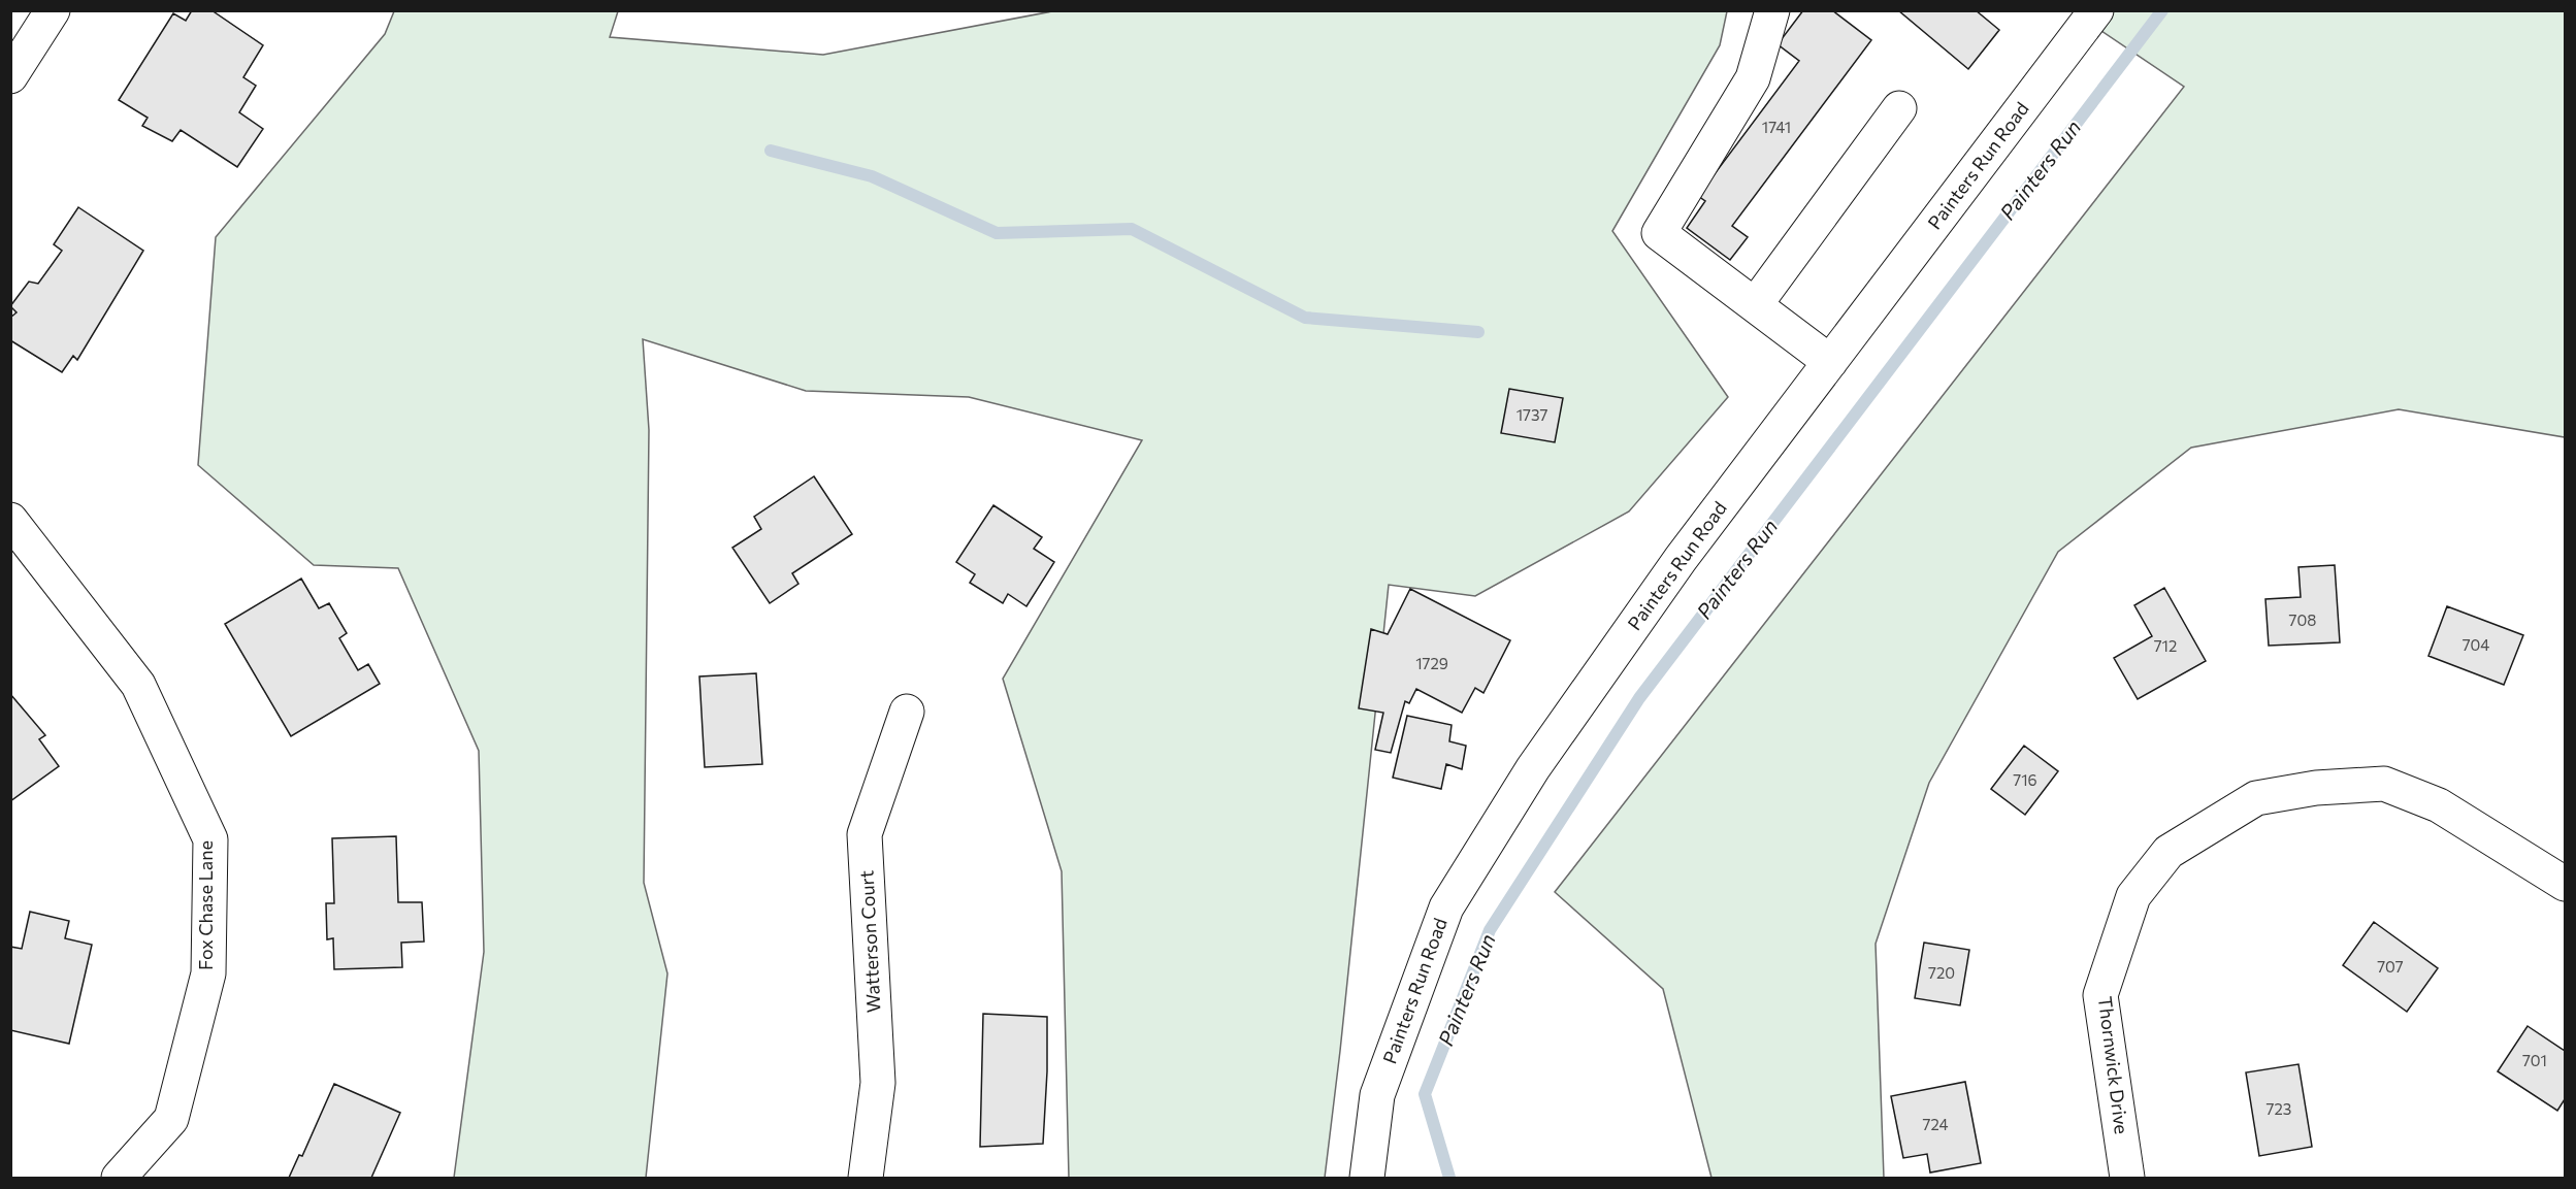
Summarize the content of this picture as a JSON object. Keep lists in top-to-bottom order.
{
  "streets": {
    "street": [
      "Painters Run Road",
      "Fox Chase Lane",
      "Watterson Court",
      "Thornwick Drive"
    ]
  },
  "water": ["Painters Run"],
  "house_numbers": [
    "1741",
    "1737",
    "708",
    "704",
    "712",
    "1729",
    "716",
    "707",
    "720",
    "701",
    "723",
    "724"
  ]
}
